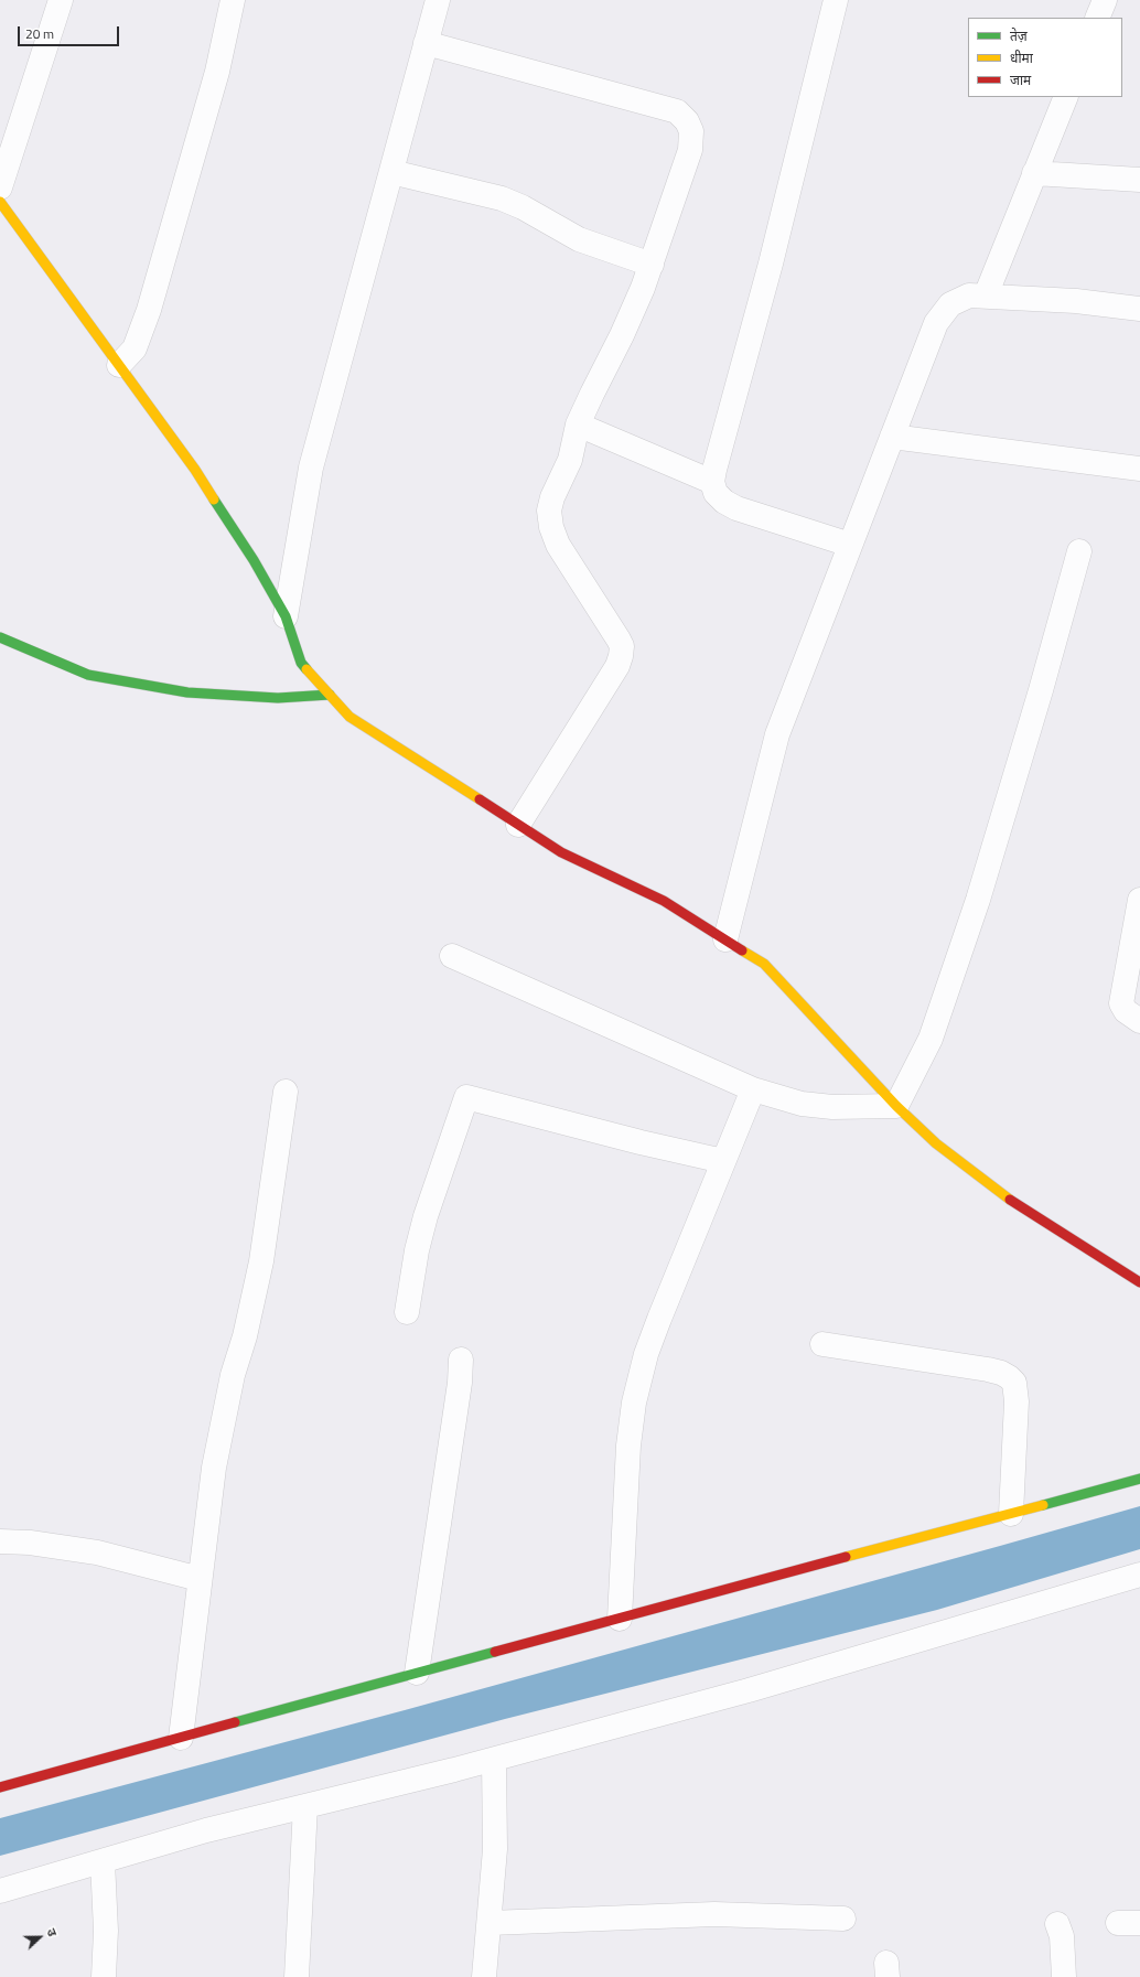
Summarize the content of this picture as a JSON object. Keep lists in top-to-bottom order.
{
  "legend": ["तेज़", "धीमा", "जाम"],
  "scale_bar": "20 m",
  "north": "right"
}
